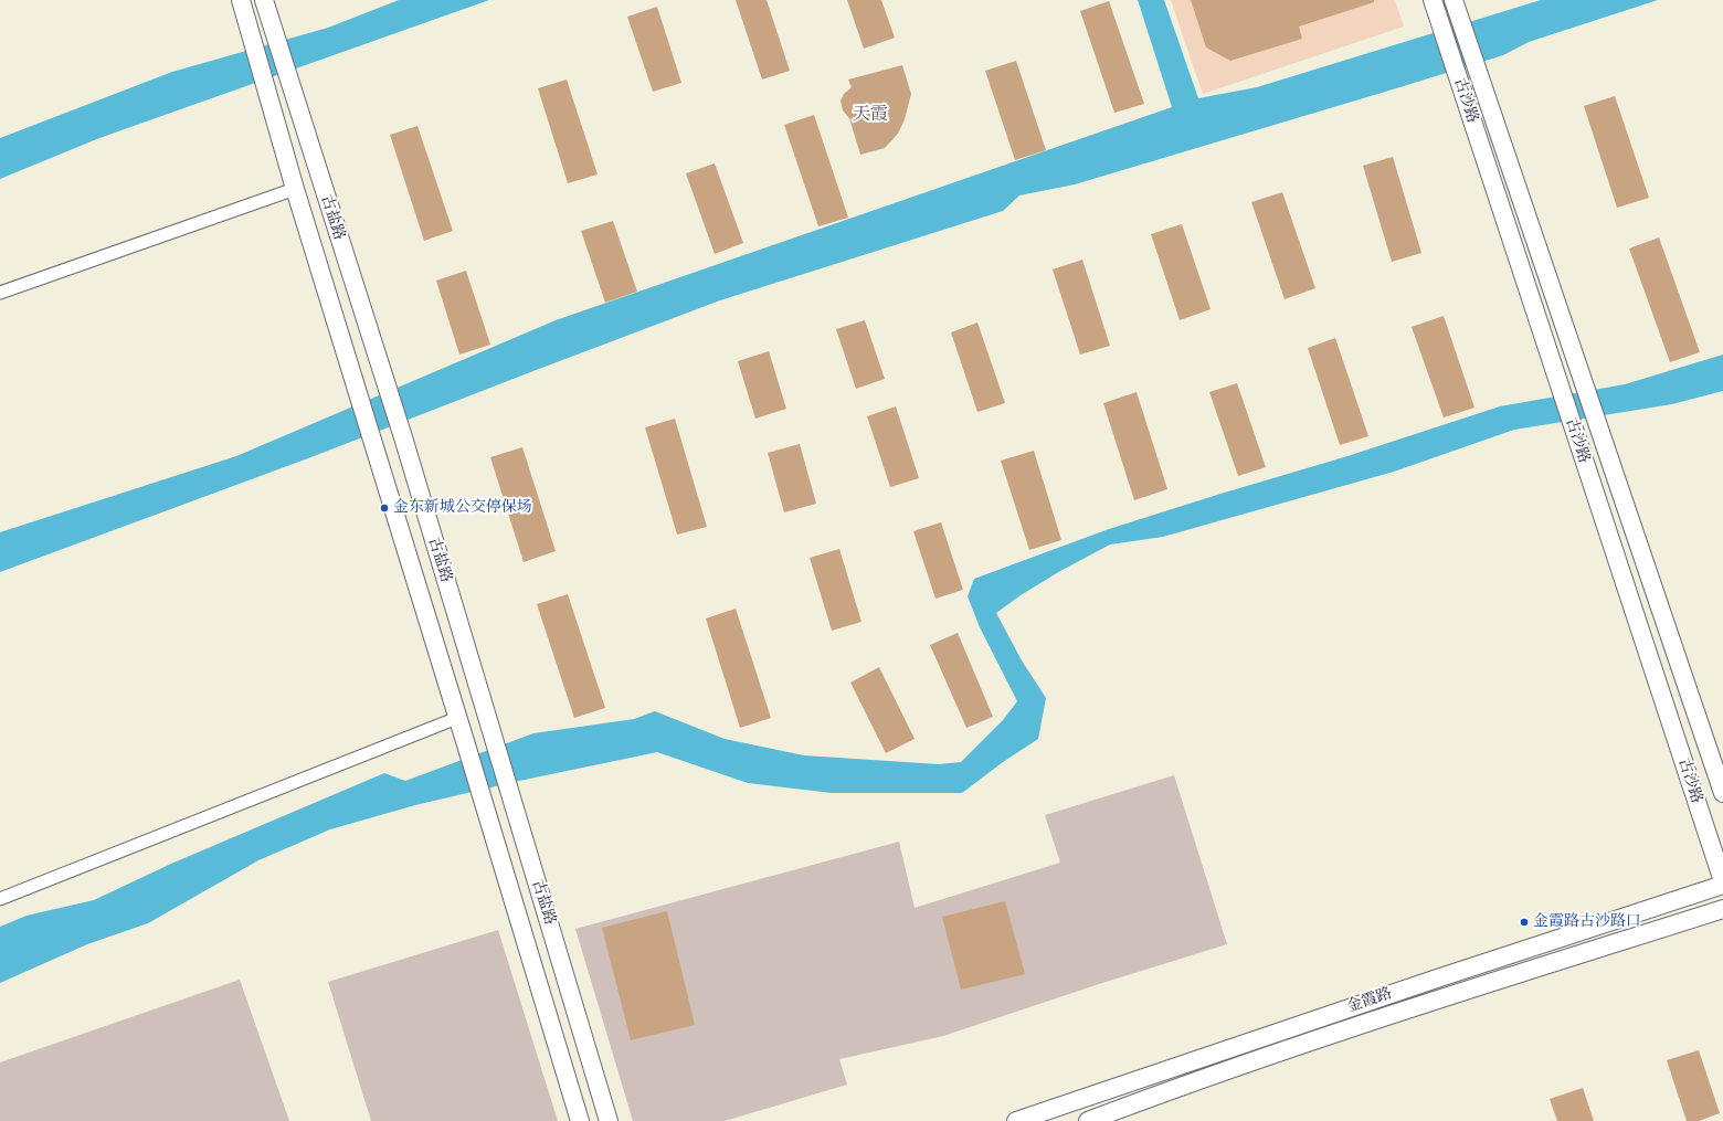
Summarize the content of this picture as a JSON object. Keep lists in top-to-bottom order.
{
  "streets": {
    "street": ["古沙路", "古盐路", "金霞路"]
  },
  "districts": ["天霞"],
  "places": ["金东新城公交停保场", "金霞路古沙路口"]
}
